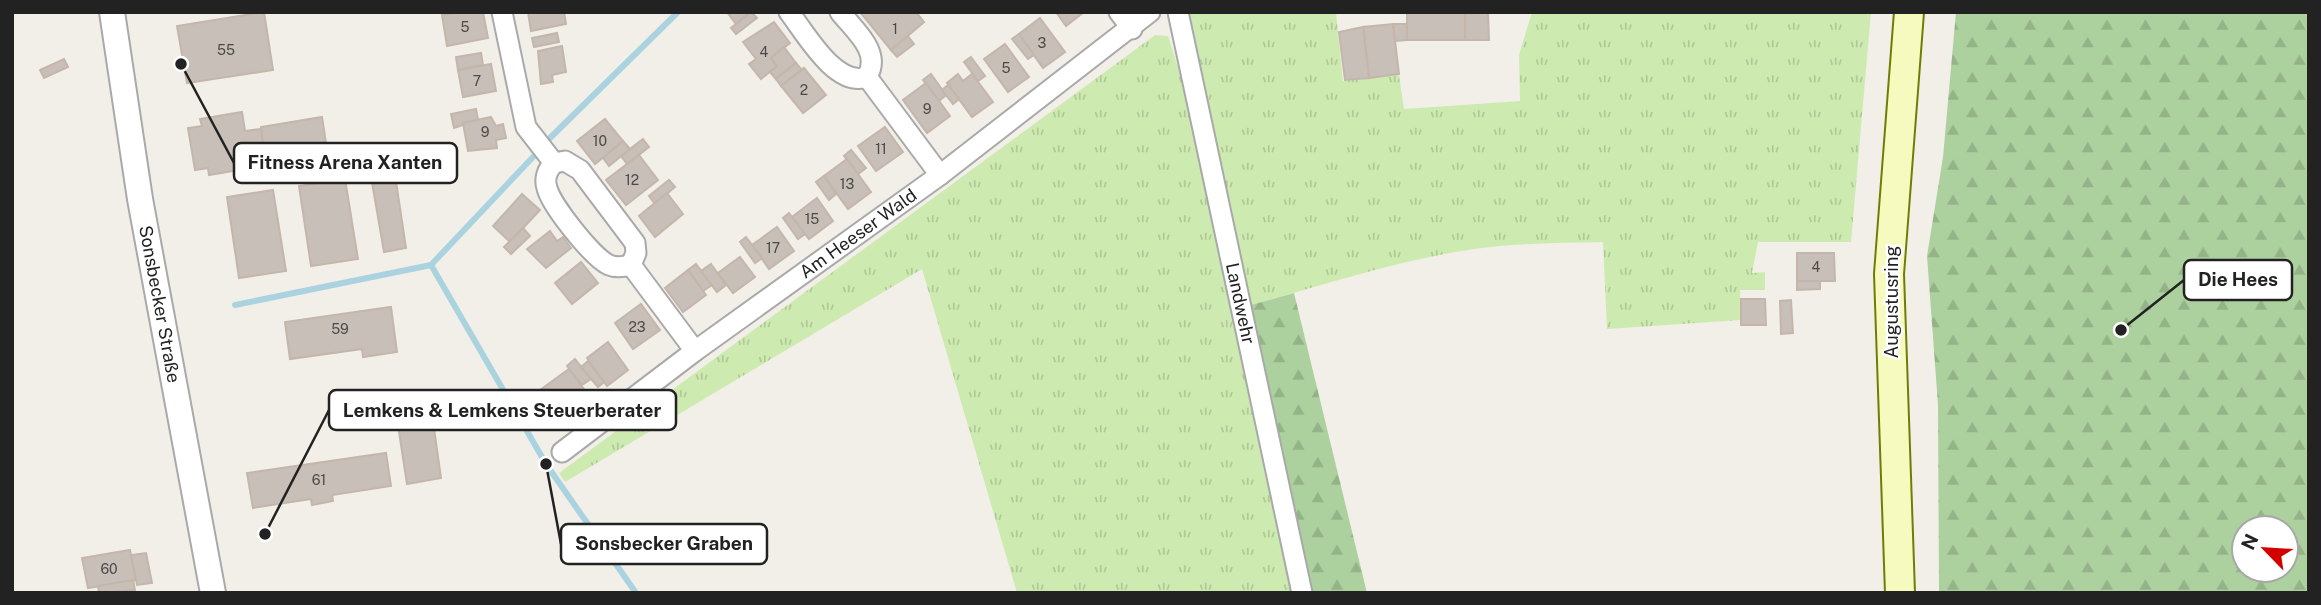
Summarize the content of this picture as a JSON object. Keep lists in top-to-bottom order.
{
  "streets": {
    "main road": ["Augustusring"],
    "street": ["Am Heeser Wald", "Landwehr", "Sonsbecker Straße"]
  },
  "places": [
    "Fitness Arena Xanten",
    "Die Hees",
    "Sonsbecker Graben",
    "Lemkens & Lemkens Steuerberater"
  ],
  "house_numbers": [
    "5",
    "1",
    "3",
    "55",
    "4",
    "5",
    "7",
    "2",
    "9",
    "9",
    "10",
    "11",
    "12",
    "13",
    "15",
    "17",
    "4",
    "23",
    "59",
    "61",
    "60"
  ],
  "north": "top left"
}
